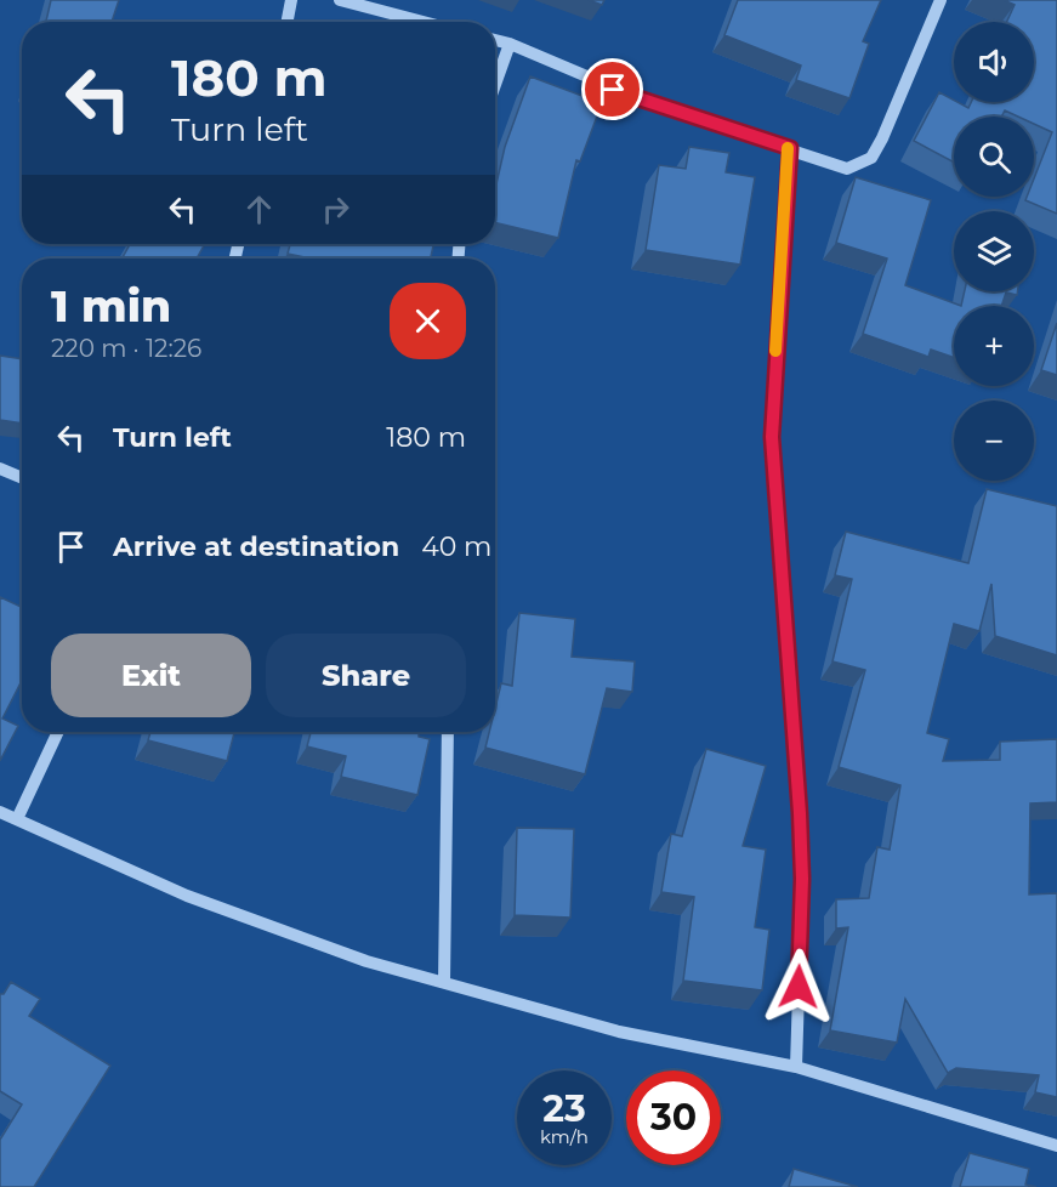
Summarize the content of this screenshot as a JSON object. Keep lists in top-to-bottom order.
{
  "page": {
    "map_buttons": ["+", "−"],
    "turn": ["180 m", "Turn left"],
    "heading": ["1 min", "220 m · 12:26"],
    "list": [
      {
        "name": "Turn left",
        "value": "180 m"
      },
      {
        "name": "Arrive at destination",
        "value": "40 m"
      }
    ],
    "buttons": ["Exit", "Share"],
    "speed": "23 km/h",
    "limit": "30"
  }
}
